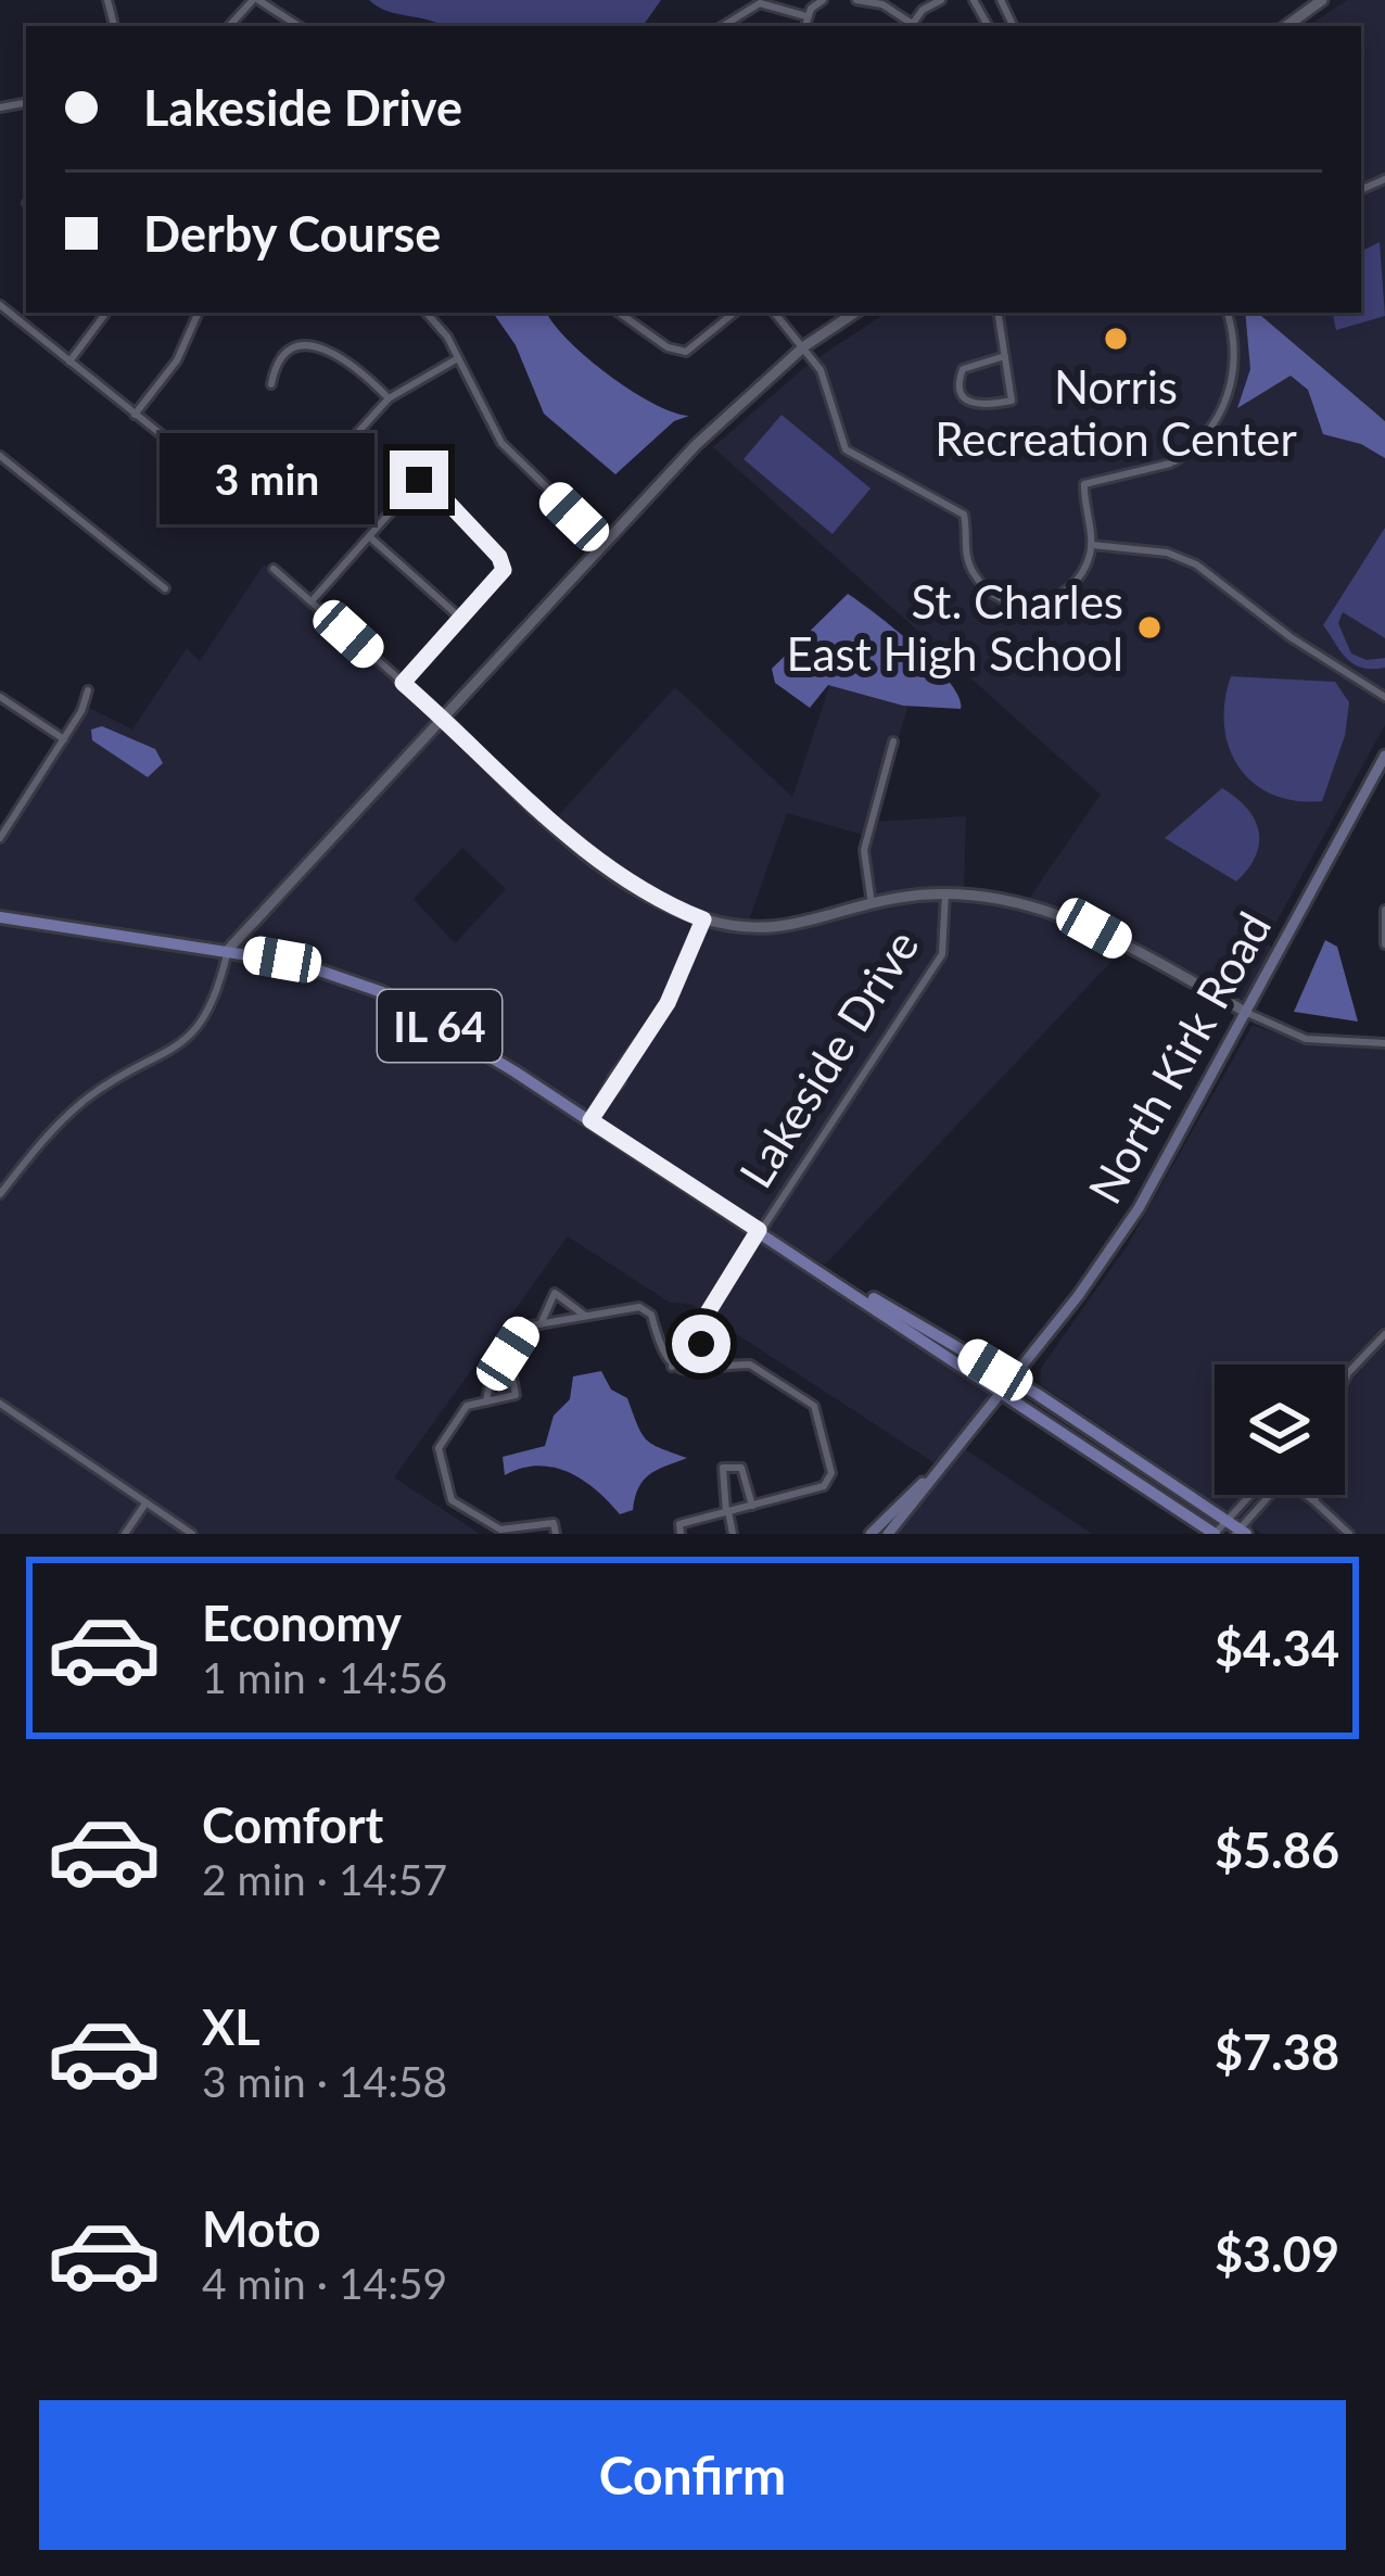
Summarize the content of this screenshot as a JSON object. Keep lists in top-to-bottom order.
{
  "streets": {
    "main road": ["IL 64", "North Kirk Road"],
    "street": ["Lakeside Drive"]
  },
  "crossings": [
    ["IL 64", "North Kirk Road"],
    ["IL 64", "Lakeside Drive"]
  ],
  "places": ["Norris Recreation Center", "St. Charles East High School"],
  "page": {
    "banner": ["Lakeside Drive", "Derby Course"],
    "bubble": "3 min",
    "list": [
      {
        "name": "Economy",
        "note": "1 min · 14:56",
        "value": "$4.34"
      },
      {
        "name": "Comfort",
        "note": "2 min · 14:57",
        "value": "$5.86"
      },
      {
        "name": "XL",
        "note": "3 min · 14:58",
        "value": "$7.38"
      },
      {
        "name": "Moto",
        "note": "4 min · 14:59",
        "value": "$3.09"
      }
    ],
    "buttons": "Confirm"
  }
}
